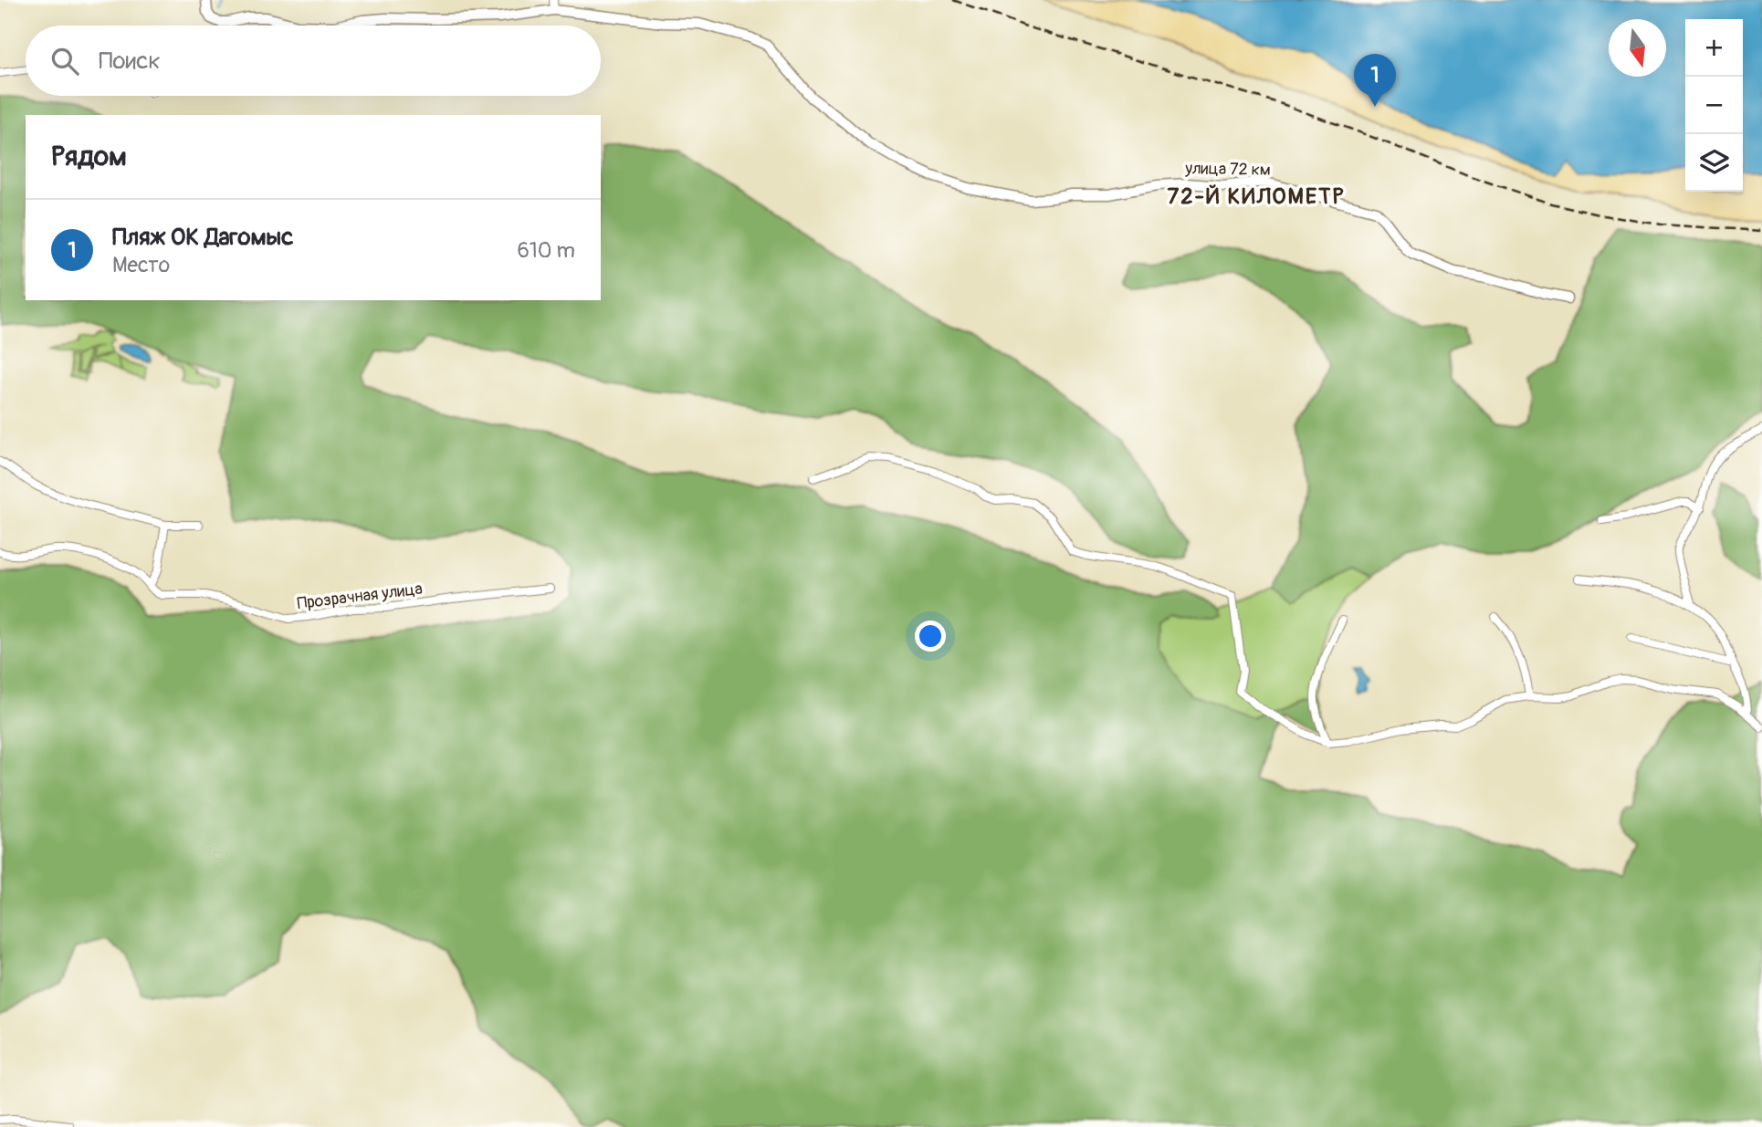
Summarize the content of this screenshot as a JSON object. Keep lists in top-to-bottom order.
{
  "streets": {
    "street": ["улица 72 км", "Прозрачная улица"]
  },
  "districts": ["72-Й КИЛОМЕТР"],
  "north": "bottom",
  "page": {
    "map_buttons": ["+", "−"],
    "search": "Поиск",
    "pins": "1",
    "heading": "Рядом",
    "list": [
      {
        "mark": "1",
        "name": "Пляж ОК Дагомыс",
        "note": "Место",
        "value": "610 m"
      }
    ]
  }
}
